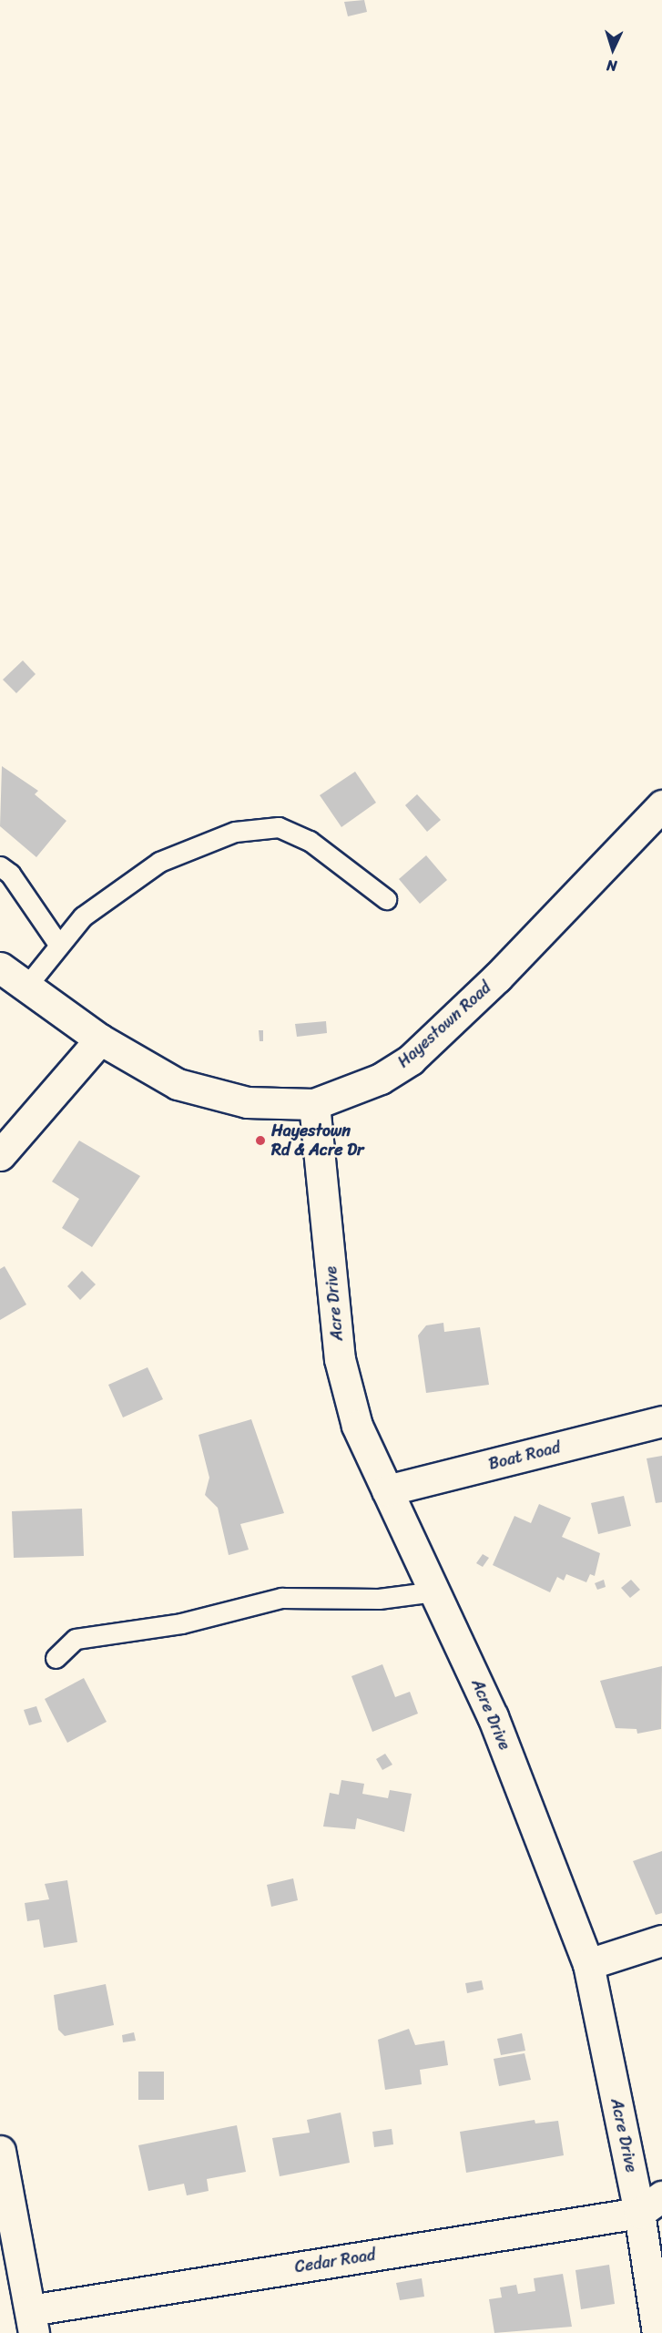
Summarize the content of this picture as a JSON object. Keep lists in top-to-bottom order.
{
  "streets": {
    "street": [
      "Hayestown Road",
      "Acre Drive",
      "Boat Road",
      "Cedar Road"
    ]
  },
  "crossings": [
    ["Hayestown Road", "Acre Drive"],
    ["Acre Drive", "Boat Road"],
    ["Acre Drive", "Cedar Road"]
  ],
  "places": ["Hayestown Rd & Acre Dr"],
  "north": "bottom"
}
